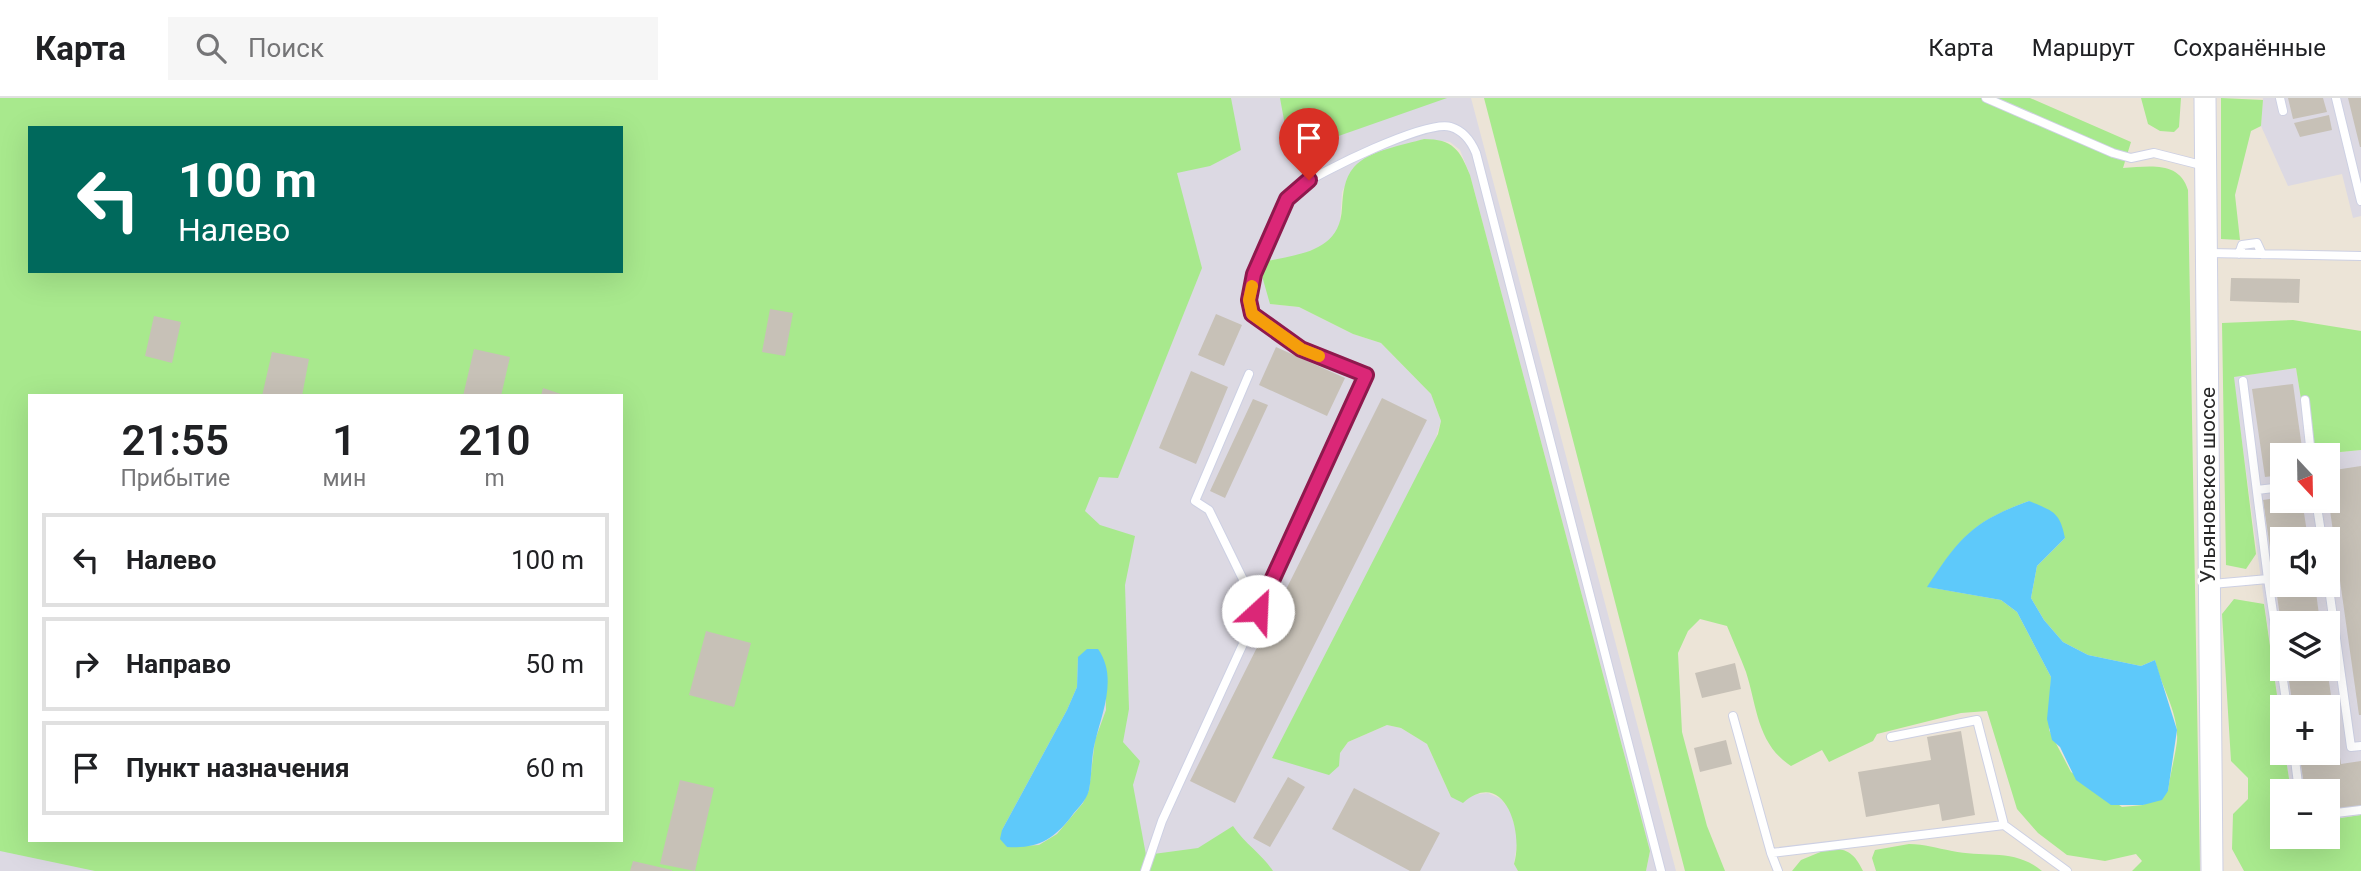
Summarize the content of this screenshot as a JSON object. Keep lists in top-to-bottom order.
{
  "streets": {
    "main road": ["Ульяновское шоссе"]
  },
  "north": "bottom",
  "page": {
    "header": "Карта",
    "search": "Поиск",
    "nav": ["Карта", "Маршрут", "Сохранённые"],
    "turn": ["100 m", "Налево"],
    "eta": [
      "21:55",
      "Прибытие",
      "1",
      "мин",
      "210",
      "m"
    ],
    "map_buttons": ["+", "−"],
    "list": [
      {
        "name": "Налево",
        "value": "100 m"
      },
      {
        "name": "Направо",
        "value": "50 m"
      },
      {
        "name": "Пункт назначения",
        "value": "60 m"
      }
    ]
  }
}
